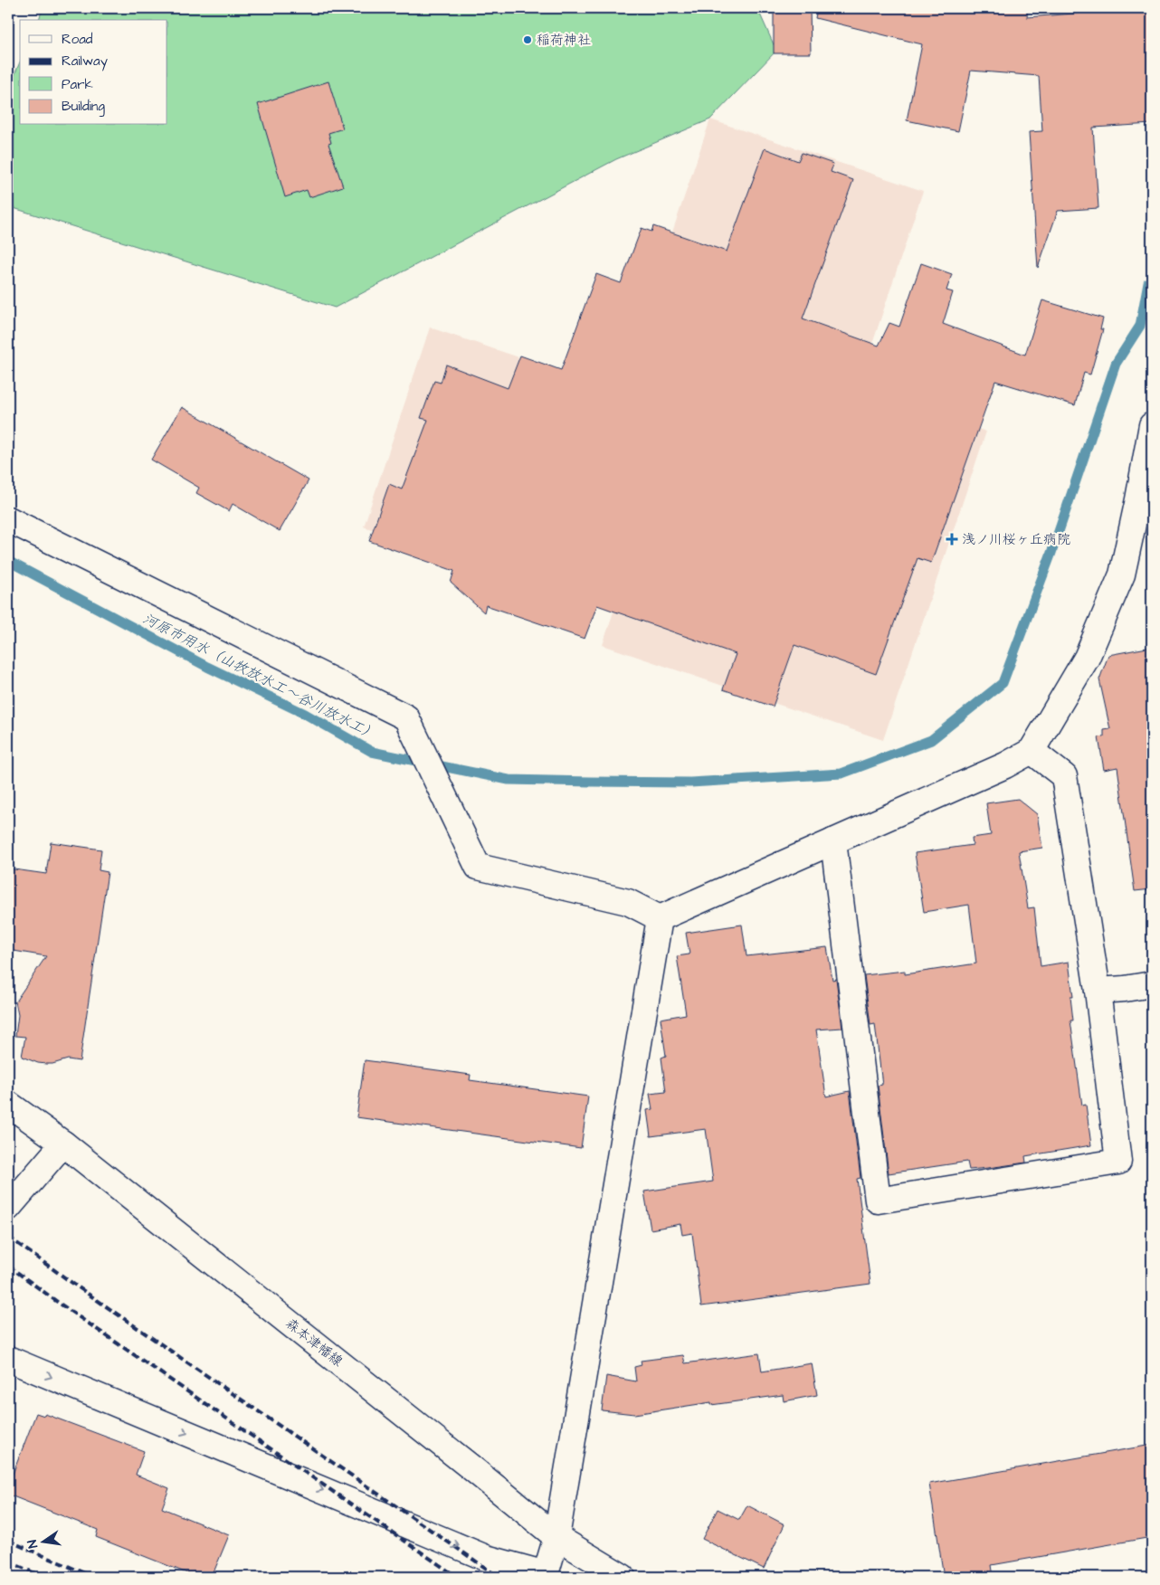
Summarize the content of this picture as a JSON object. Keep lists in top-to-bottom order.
{
  "streets": {
    "street": ["森本津幡線"]
  },
  "water": ["河原市用水（山牧放水工～谷川放水工）"],
  "places": {
    "other": ["稲荷神社"],
    "health": ["浅ノ川桜ヶ丘病院"]
  },
  "legend": [
    "Road",
    "Railway",
    "Park",
    "Building"
  ],
  "north": "left"
}
